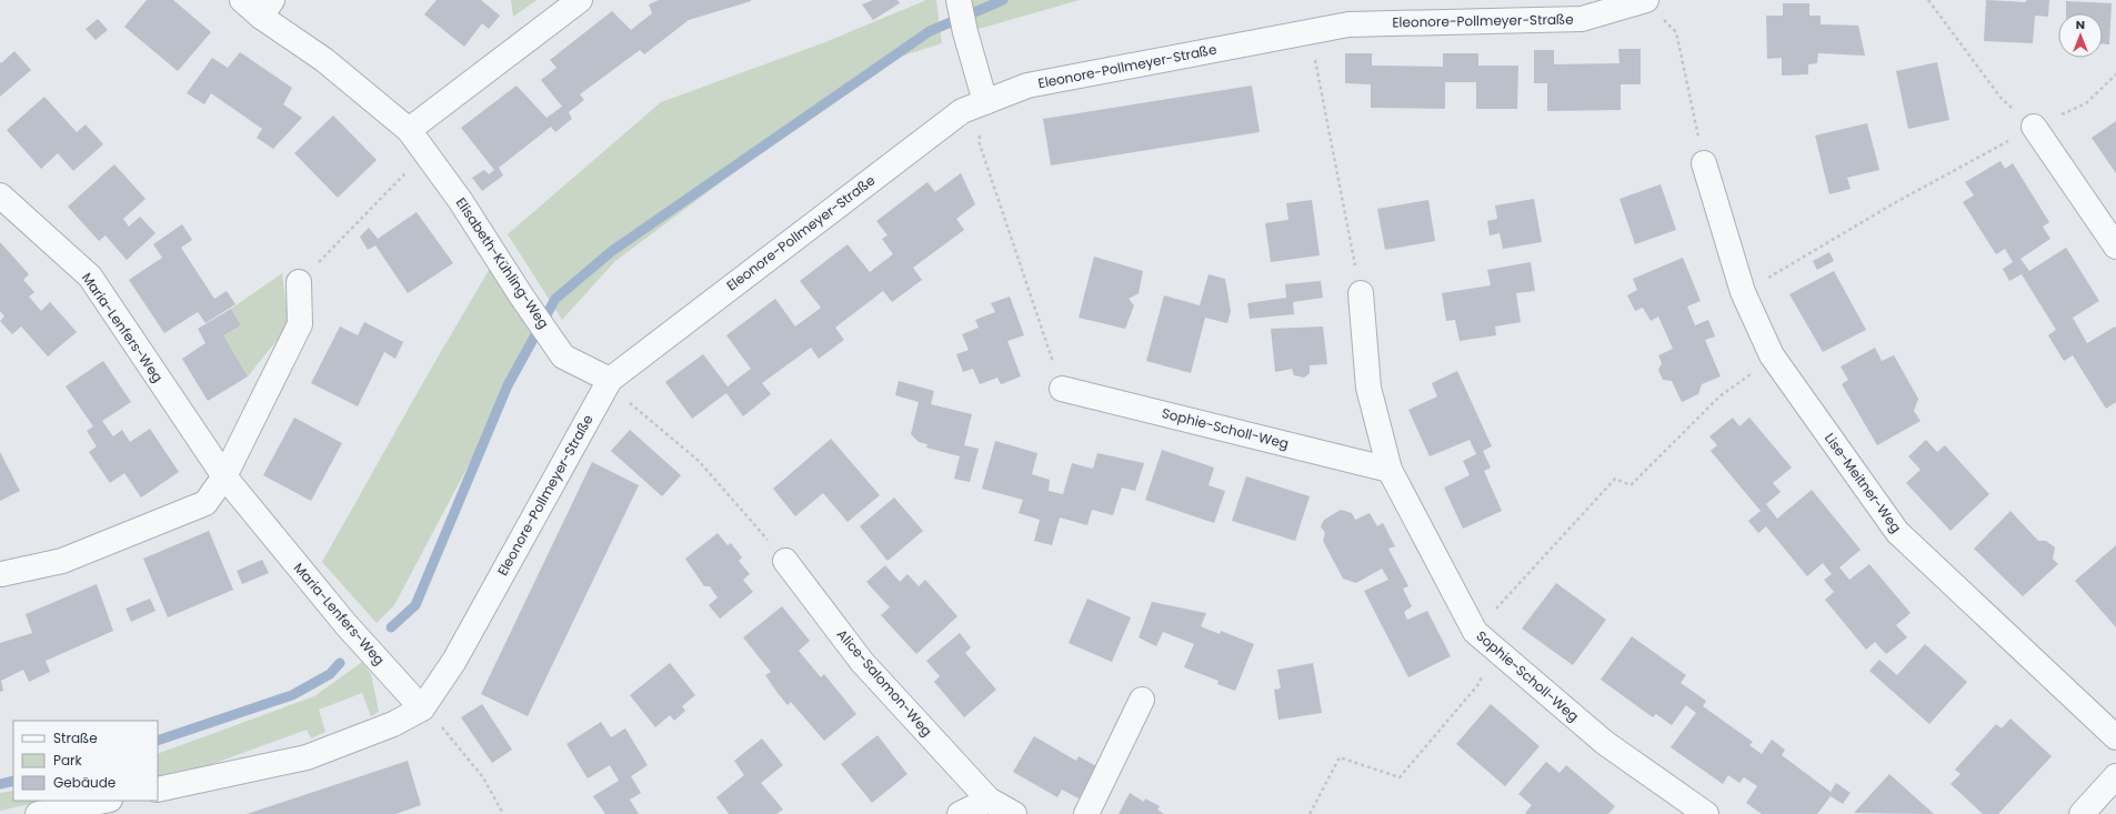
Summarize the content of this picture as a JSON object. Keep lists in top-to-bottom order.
{
  "streets": {
    "street": [
      "Eleonore-Pollmeyer-Straße",
      "Elisabeth-Kühling-Weg",
      "Maria-Lenfers-Weg",
      "Sophie-Scholl-Weg",
      "Lise-Meitner-Weg",
      "Alice-Salomon-Weg"
    ]
  },
  "crossings": [
    ["Eleonore-Pollmeyer-Straße", "Elisabeth-Kühling-Weg"],
    ["Eleonore-Pollmeyer-Straße", "Maria-Lenfers-Weg"]
  ],
  "legend": ["Straße", "Park", "Gebäude"],
  "north": "top"
}
